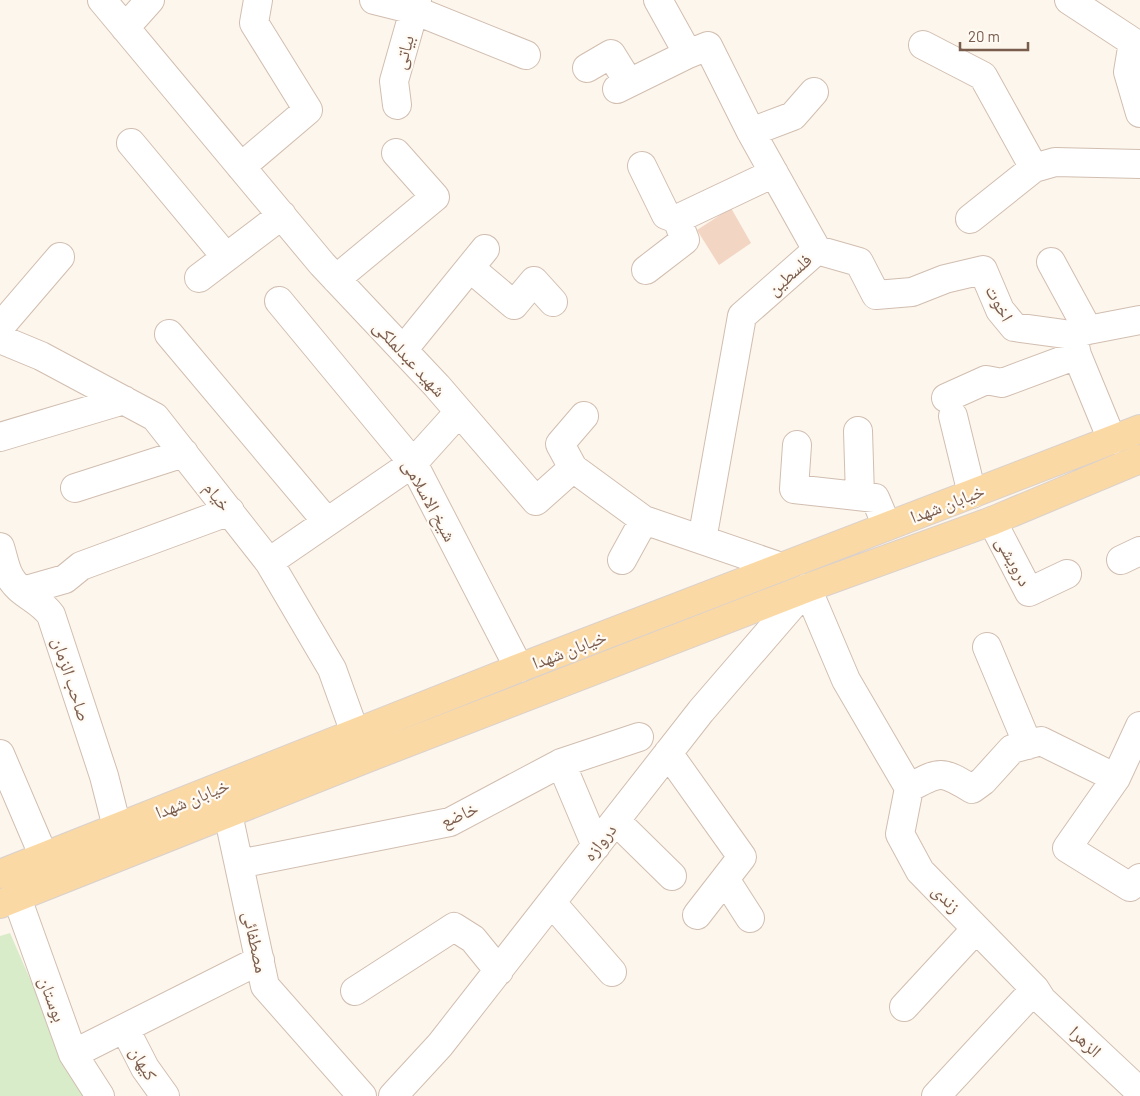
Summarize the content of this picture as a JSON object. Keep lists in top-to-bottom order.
{
  "streets": {
    "main road": ["خیابان شهدا"],
    "street": [
      "بیاتی",
      "فلسطین",
      "اخوت",
      "شهید عبدلملکی",
      "خیام",
      "شیخ الاسلامی",
      "درویشی",
      "صاحب الزمان",
      "خاضع",
      "دروازه",
      "زندی",
      "مصطفائی",
      "بوستان",
      "الزهرا",
      "کیهان"
    ]
  },
  "crossings": [
    ["فلسطین", "اخوت"],
    ["خیام", "خیابان شهدا"],
    ["شیخ الاسلامی", "خیابان شهدا"],
    ["خیابان شهدا", "درویشی"],
    ["خیابان شهدا", "صاحب الزمان"],
    ["خیابان شهدا", "دروازه"],
    ["خیابان شهدا", "مصطفائی"],
    ["خیابان شهدا", "بوستان"],
    ["خاضع", "مصطفائی"],
    ["زندی", "الزهرا"]
  ],
  "scale_bar": "20 m"
}
